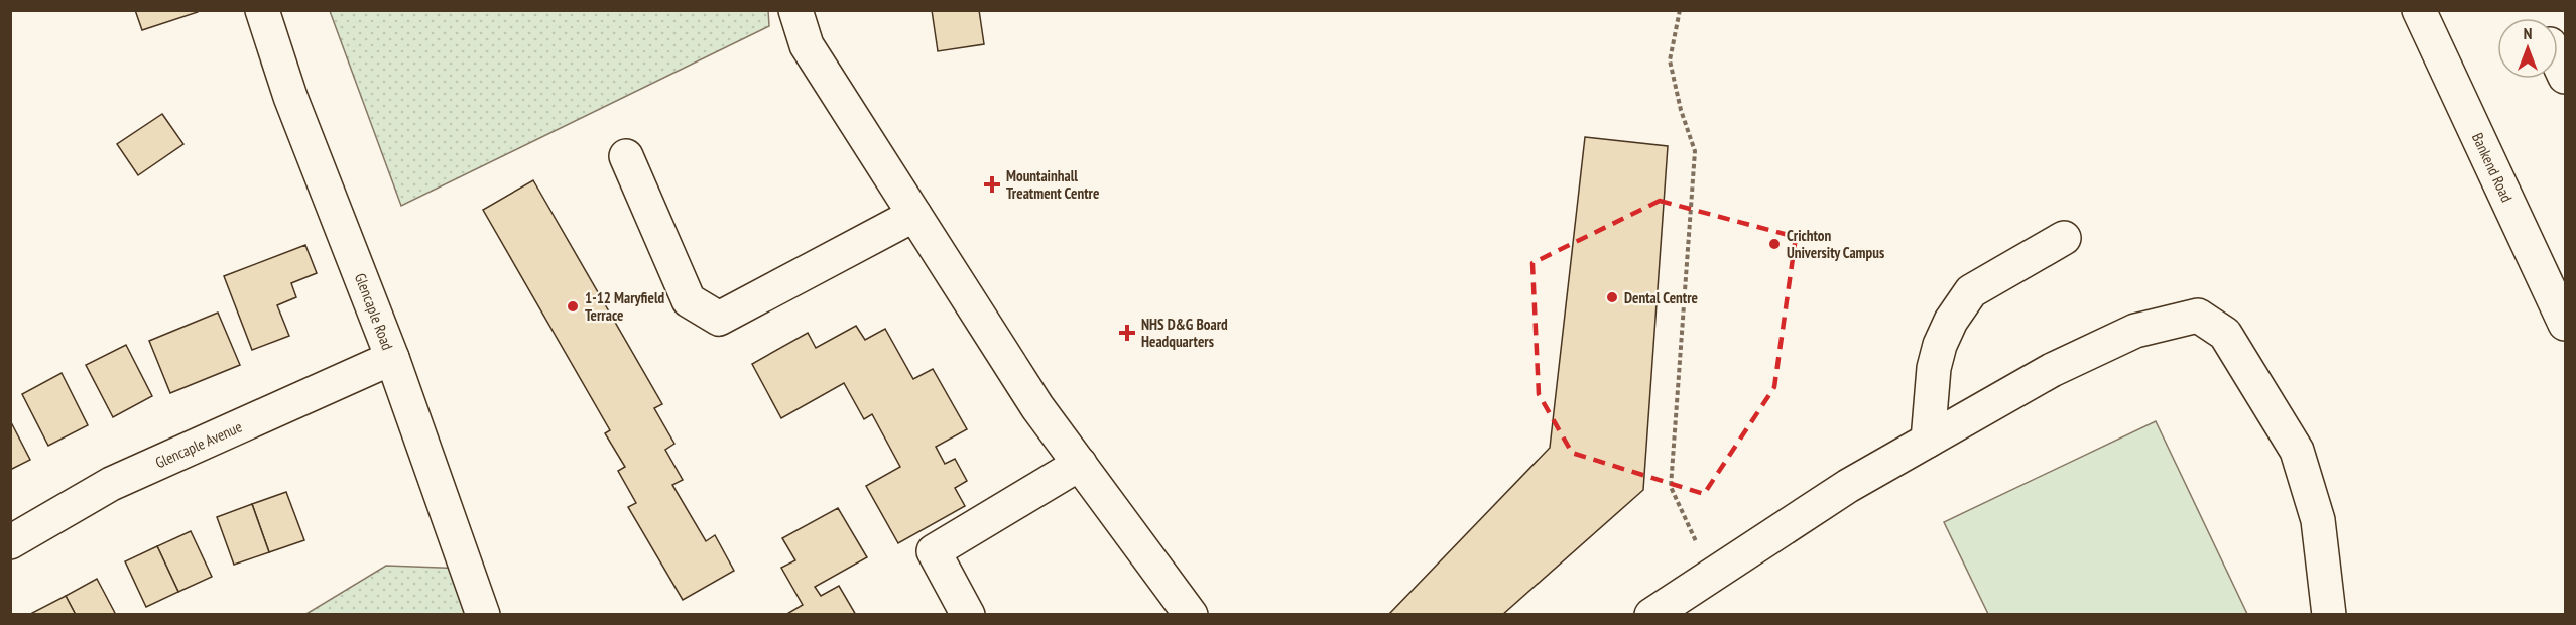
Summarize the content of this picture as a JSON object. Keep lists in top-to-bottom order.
{
  "streets": {
    "street": ["Bankend Road", "Glencaple Road", "Glencaple Avenue"]
  },
  "crossings": [
    ["Glencaple Road", "Glencaple Avenue"]
  ],
  "places": {
    "health": ["Mountainhall Treatment Centre", "NHS D&G Board Headquarters"],
    "other": ["Crichton University Campus", "Dental Centre", "1-12 Maryfield Terrace"]
  },
  "north": "top"
}
